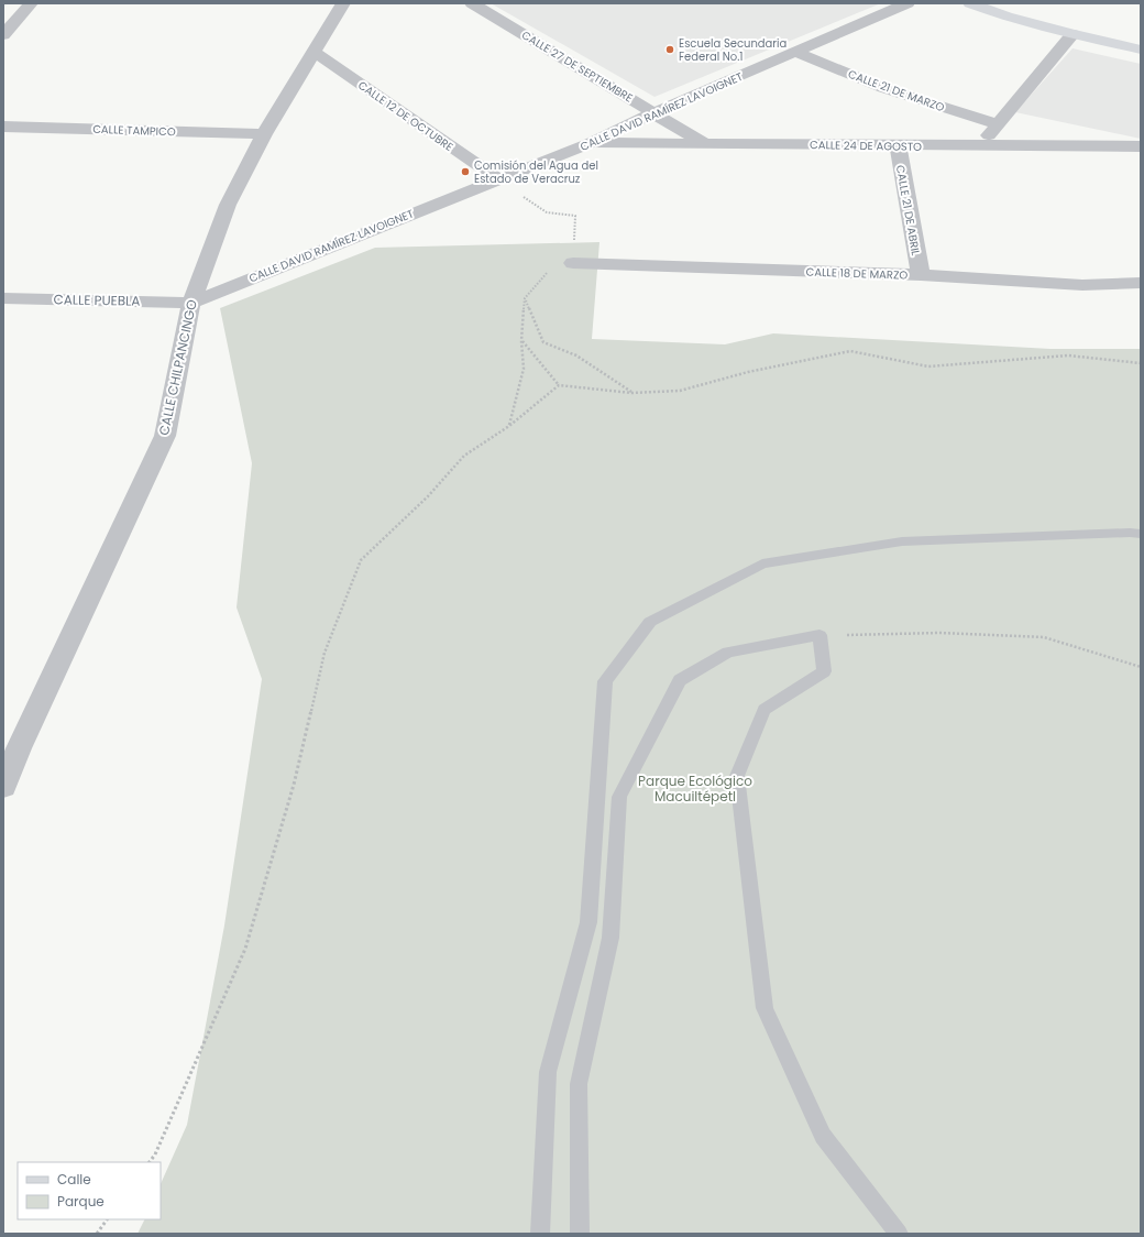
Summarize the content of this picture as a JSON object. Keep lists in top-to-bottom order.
{
  "streets": {
    "street": [
      "CALLE 27 DE SEPTIEMBRE",
      "CALLE 21 DE MARZO",
      "CALLE DAVID RAMÍREZ LAVOIGNET",
      "CALLE 12 DE OCTUBRE",
      "CALLE TAMPICO",
      "CALLE 24 DE AGOSTO",
      "CALLE 21 DE ABRIL",
      "CALLE 18 DE MARZO",
      "CALLE PUEBLA",
      "CALLE CHILPANCINGO"
    ]
  },
  "crossings": [
    ["CALLE 27 DE SEPTIEMBRE", "CALLE DAVID RAMÍREZ LAVOIGNET"],
    ["CALLE 27 DE SEPTIEMBRE", "CALLE 24 DE AGOSTO"],
    ["CALLE 21 DE MARZO", "CALLE DAVID RAMÍREZ LAVOIGNET"],
    ["CALLE DAVID RAMÍREZ LAVOIGNET", "CALLE 12 DE OCTUBRE"],
    ["CALLE DAVID RAMÍREZ LAVOIGNET", "CALLE 24 DE AGOSTO"],
    ["CALLE DAVID RAMÍREZ LAVOIGNET", "CALLE PUEBLA"],
    ["CALLE DAVID RAMÍREZ LAVOIGNET", "CALLE CHILPANCINGO"],
    ["CALLE 12 DE OCTUBRE", "CALLE CHILPANCINGO"],
    ["CALLE TAMPICO", "CALLE CHILPANCINGO"],
    ["CALLE 24 DE AGOSTO", "CALLE 21 DE ABRIL"],
    ["CALLE 21 DE ABRIL", "CALLE 18 DE MARZO"],
    ["CALLE PUEBLA", "CALLE CHILPANCINGO"]
  ],
  "parks": ["Parque Ecológico Macuiltépetl"],
  "places": ["Escuela Secundaria Federal No.1", "Comisión del Agua del Estado de Veracruz"],
  "legend": ["Calle", "Parque"]
}
